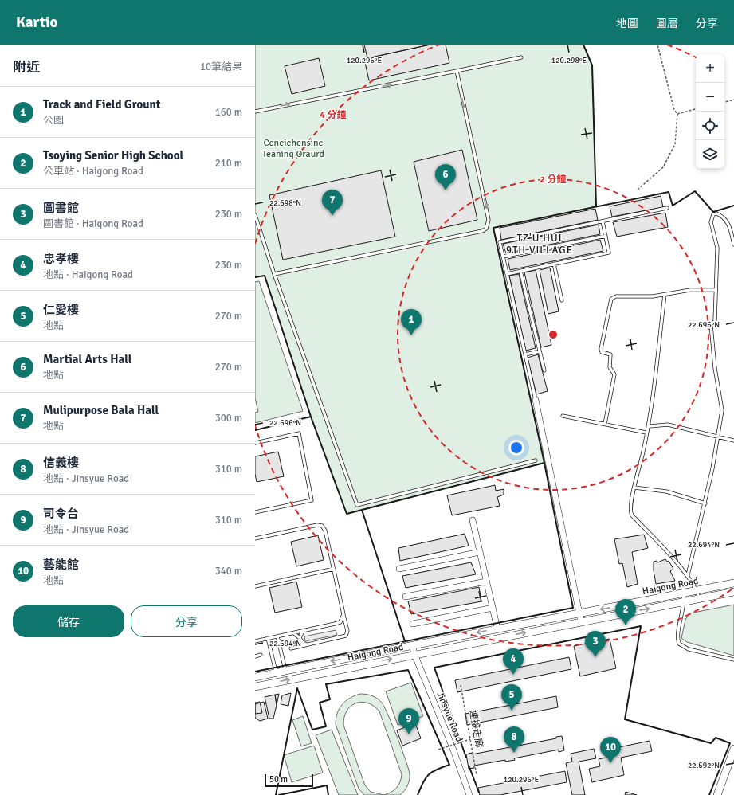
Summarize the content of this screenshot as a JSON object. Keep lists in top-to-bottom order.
{
  "streets": {
    "street": ["Haigong Road", "Jinsyue Road"],
    "path": ["連接走廊"]
  },
  "crossings": [
    ["Haigong Road", "Jinsyue Road"]
  ],
  "districts": ["TZ'U HUI 9TH VILLAGE"],
  "parks": ["Ceneiehensine Teaning Oraurd"],
  "scale_bar": "50 m",
  "page": {
    "header": "Kartio",
    "nav": ["地圖", "圖層", "分享"],
    "heading": ["附近", "10筆結果"],
    "map_buttons": ["+", "−"],
    "list": [
      {
        "mark": "1",
        "name": "Track and Field Grount",
        "note": "公園",
        "value": "160 m"
      },
      {
        "mark": "2",
        "name": "Tsoying Senior High School",
        "note": "公車站 · Haigong Road",
        "value": "210 m"
      },
      {
        "mark": "3",
        "name": "圖書館",
        "note": "圖書館 · Haigong Road",
        "value": "230 m"
      },
      {
        "mark": "4",
        "name": "忠孝樓",
        "note": "地點 · Haigong Road",
        "value": "230 m"
      },
      {
        "mark": "5",
        "name": "仁愛樓",
        "note": "地點",
        "value": "270 m"
      },
      {
        "mark": "6",
        "name": "Martial Arts Hall",
        "note": "地點",
        "value": "270 m"
      },
      {
        "mark": "7",
        "name": "Mulipurpose Bala Hall",
        "note": "地點",
        "value": "300 m"
      },
      {
        "mark": "8",
        "name": "信義樓",
        "note": "地點 · Jinsyue Road",
        "value": "310 m"
      },
      {
        "mark": "9",
        "name": "司令台",
        "note": "地點 · Jinsyue Road",
        "value": "310 m"
      },
      {
        "mark": "10",
        "name": "藝能館",
        "note": "地點",
        "value": "340 m"
      }
    ],
    "pins": [
      "6",
      "7",
      "1",
      "2",
      "3",
      "4",
      "5",
      "9",
      "8",
      "10"
    ],
    "buttons": ["儲存", "分享"],
    "scale": "50 m"
  },
  "coordinates": [
    "120.296°E",
    "120.298°E",
    "22.698°N",
    "22.696°N",
    "22.694°N",
    "22.692°N"
  ],
  "rings": ["4 分鐘", "2 分鐘"]
}
